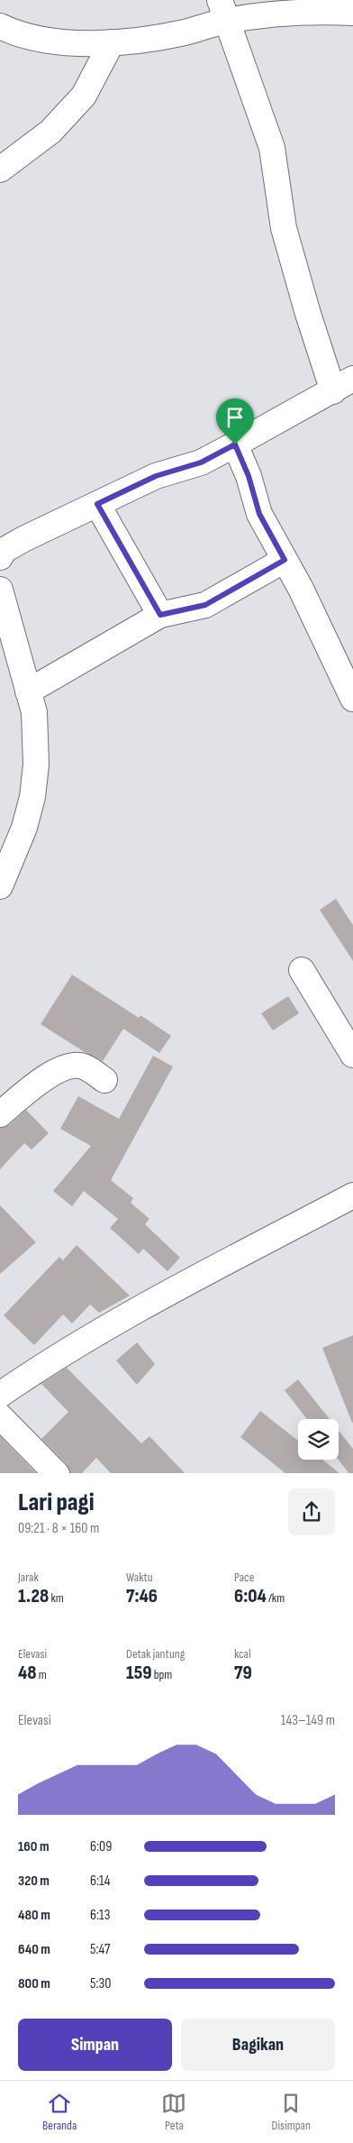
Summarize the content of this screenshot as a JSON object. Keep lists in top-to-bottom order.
{
  "page": {
    "heading": ["Lari pagi", "09:21 · 8 × 160 m"],
    "stats": [
      ["Jarak", "1.28 km"],
      ["Waktu", "7:46"],
      ["Pace", "6:04 /km"],
      ["Elevasi", "48 m"],
      ["Detak jantung", "159 bpm"],
      ["kcal", "79"]
    ],
    "chart": ["Elevasi", "143–149 m"],
    "list": [
      {
        "name": "160 m",
        "note": "6:09"
      },
      {
        "name": "320 m",
        "note": "6:14"
      },
      {
        "name": "480 m",
        "note": "6:13"
      },
      {
        "name": "640 m",
        "note": "5:47"
      },
      {
        "name": "800 m",
        "note": "5:30"
      }
    ],
    "buttons": ["Simpan", "Bagikan"],
    "tabs": ["Beranda", "Peta", "Disimpan"]
  }
}
